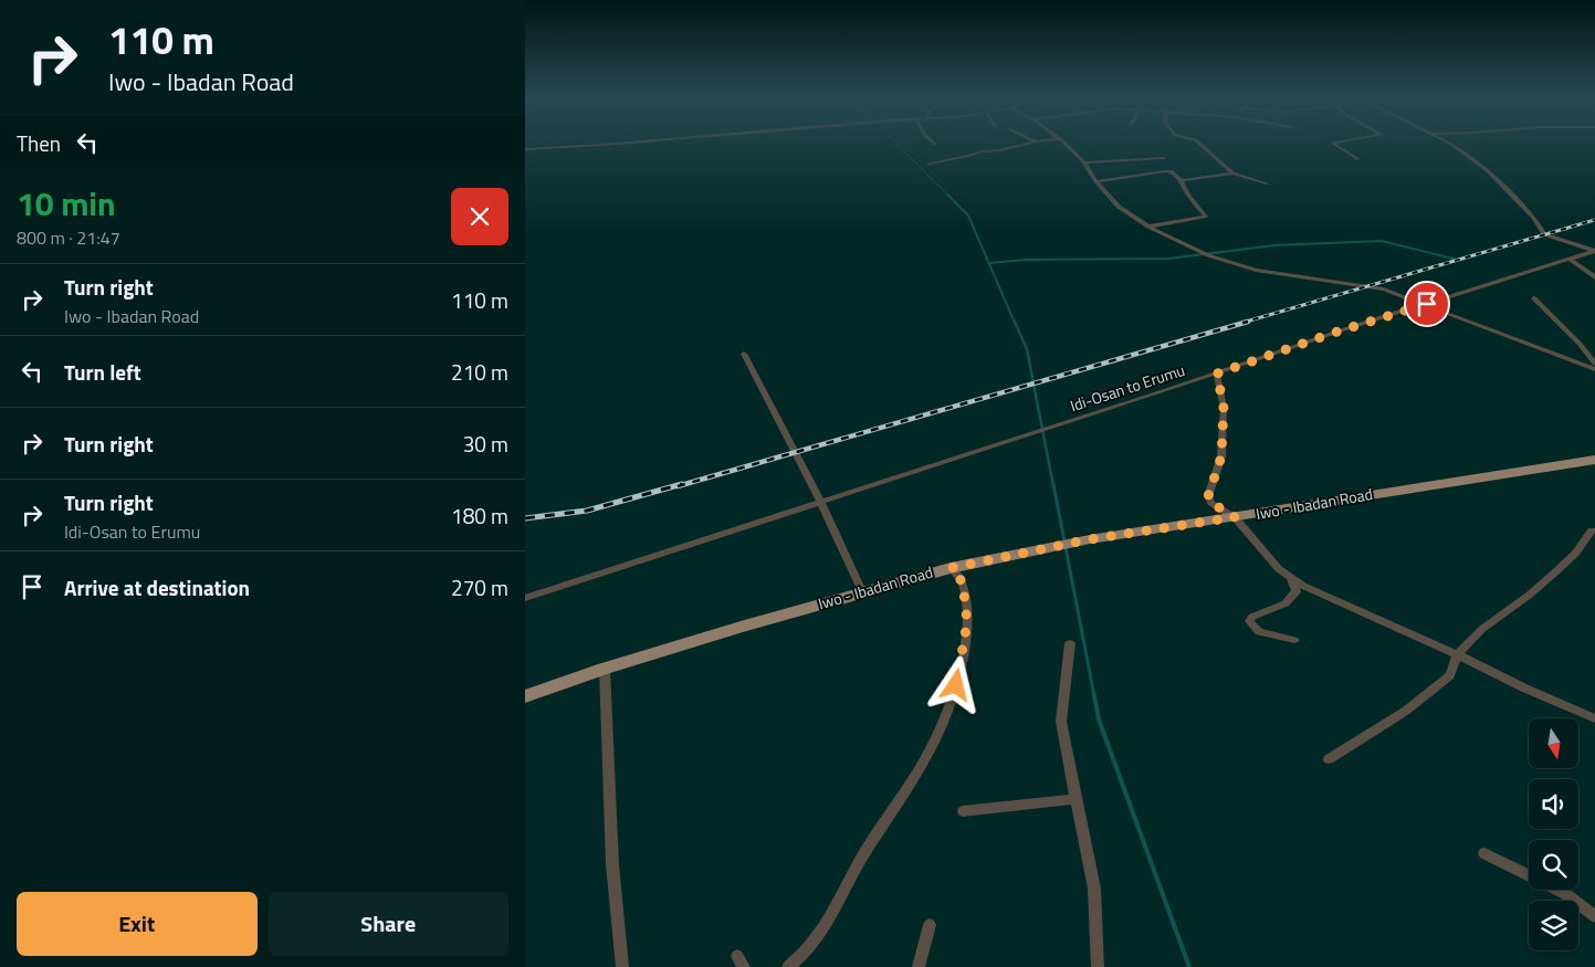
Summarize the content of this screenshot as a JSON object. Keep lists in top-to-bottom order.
{
  "streets": {
    "main road": ["Iwo - Ibadan Road"],
    "street": ["Idi-Osan to Erumu"]
  },
  "north": "bottom",
  "page": {
    "turn": ["110 m", "Iwo - Ibadan Road"],
    "then": "Then",
    "heading": ["10 min", "800 m · 21:47"],
    "list": [
      {
        "name": "Turn right",
        "note": "Iwo - Ibadan Road",
        "value": "110 m"
      },
      {
        "name": "Turn left",
        "value": "210 m"
      },
      {
        "name": "Turn right",
        "value": "30 m"
      },
      {
        "name": "Turn right",
        "note": "Idi-Osan to Erumu",
        "value": "180 m"
      },
      {
        "name": "Arrive at destination",
        "value": "270 m"
      }
    ],
    "buttons": ["Exit", "Share"]
  }
}
